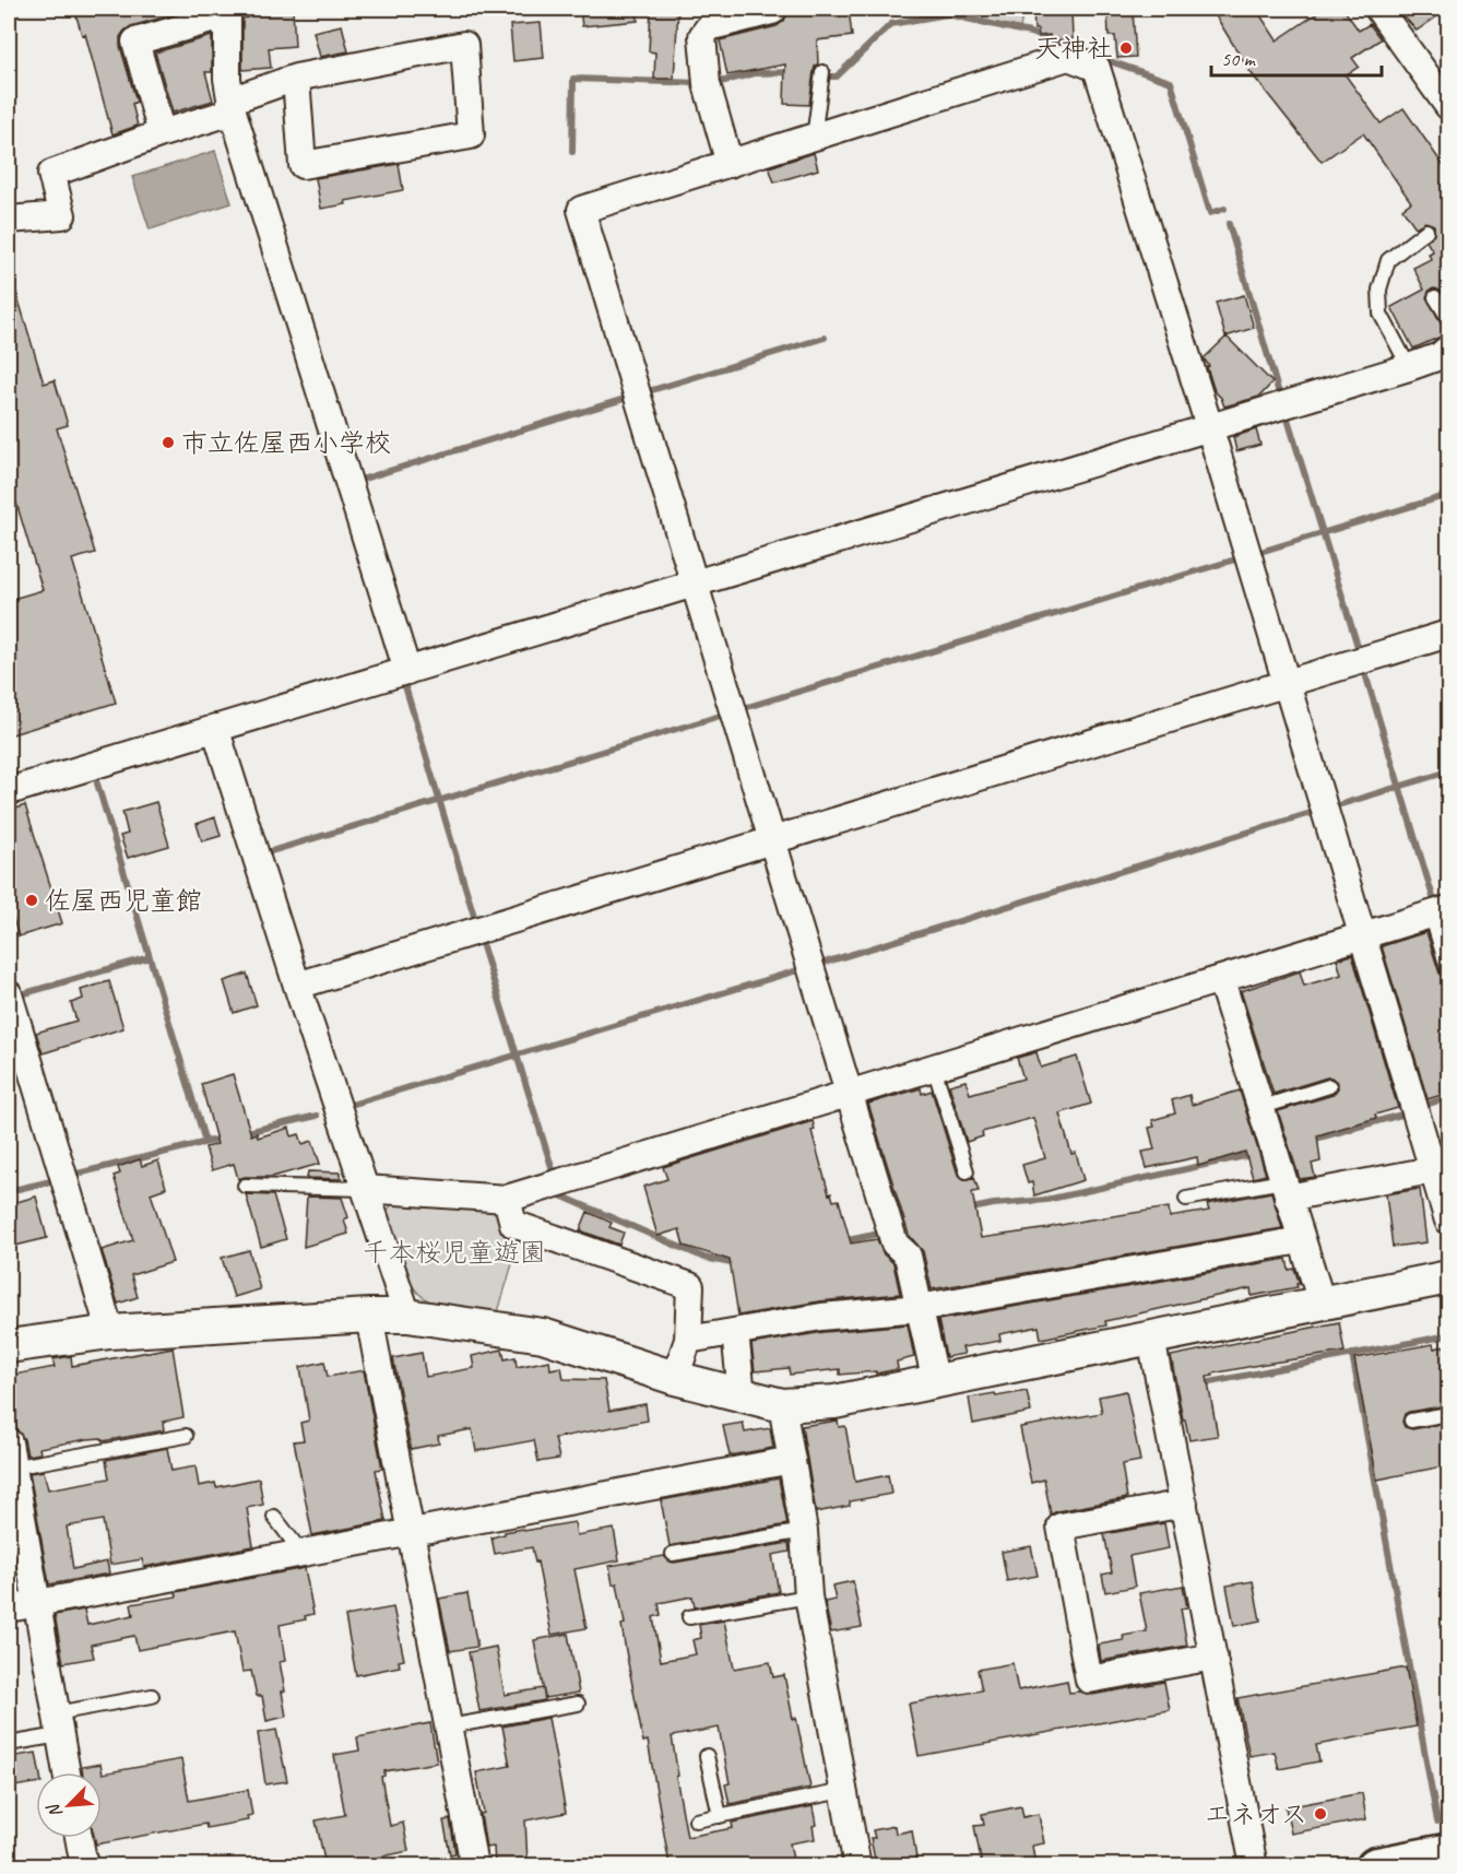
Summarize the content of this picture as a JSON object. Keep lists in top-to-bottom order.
{
  "parks": ["千本桜児童遊園"],
  "places": [
    "天神社",
    "市立佐屋西小学校",
    "佐屋西児童館",
    "エネオス"
  ],
  "scale_bar": "50 m",
  "north": "bottom left"
}
